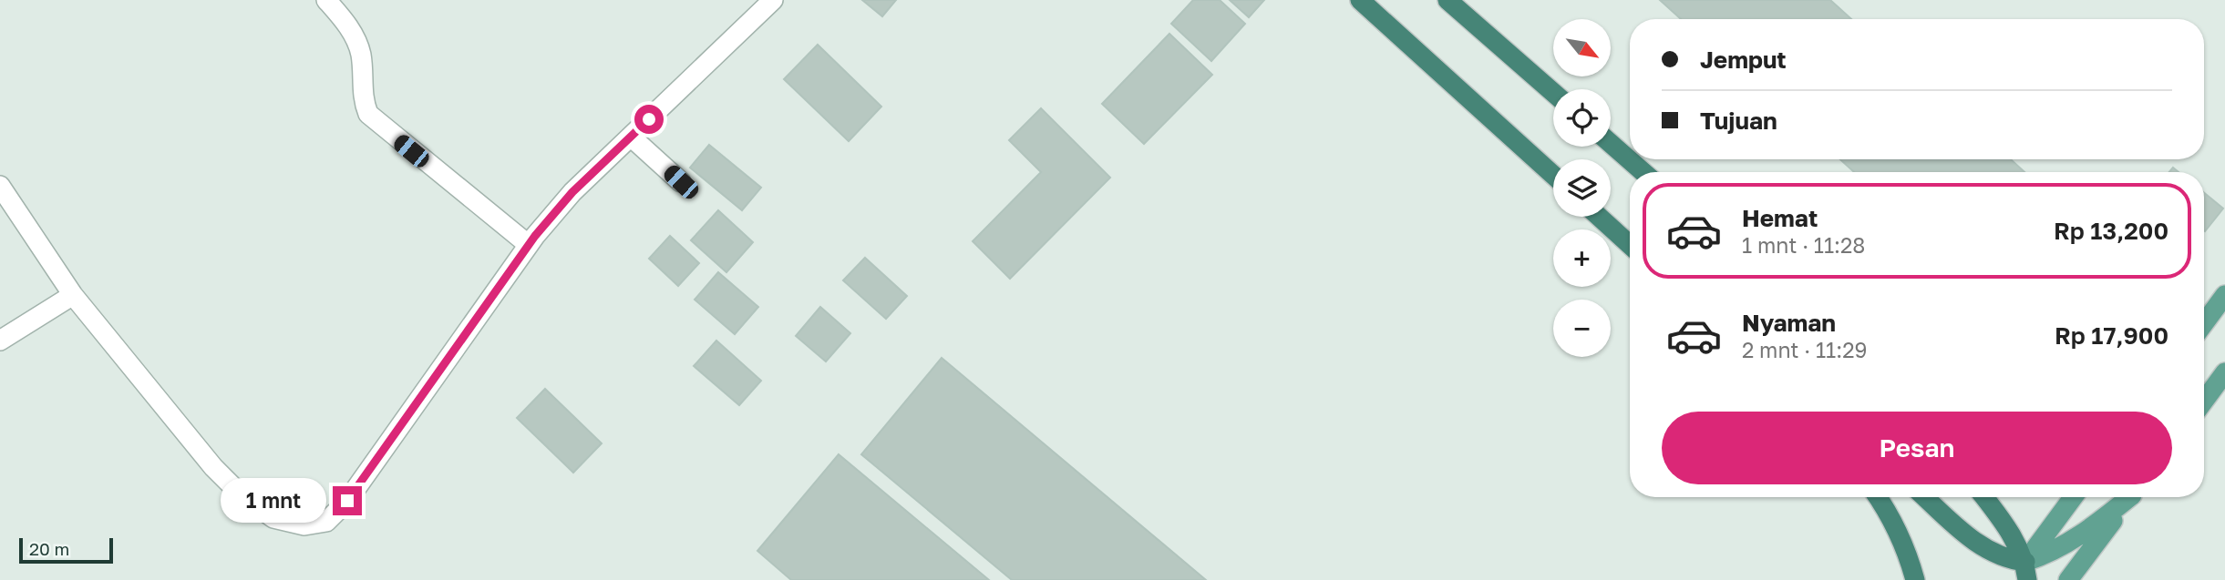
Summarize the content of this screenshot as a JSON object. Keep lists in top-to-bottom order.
{
  "scale_bar": "20 m",
  "north": "bottom right",
  "page": {
    "map_buttons": ["+", "−"],
    "banner": ["Jemput", "Tujuan"],
    "list": [
      {
        "name": "Hemat",
        "note": "1 mnt · 11:28",
        "value": "Rp 13,200"
      },
      {
        "name": "Nyaman",
        "note": "2 mnt · 11:29",
        "value": "Rp 17,900"
      }
    ],
    "buttons": "Pesan",
    "bubble": "1 mnt",
    "scale": "20 m"
  }
}
